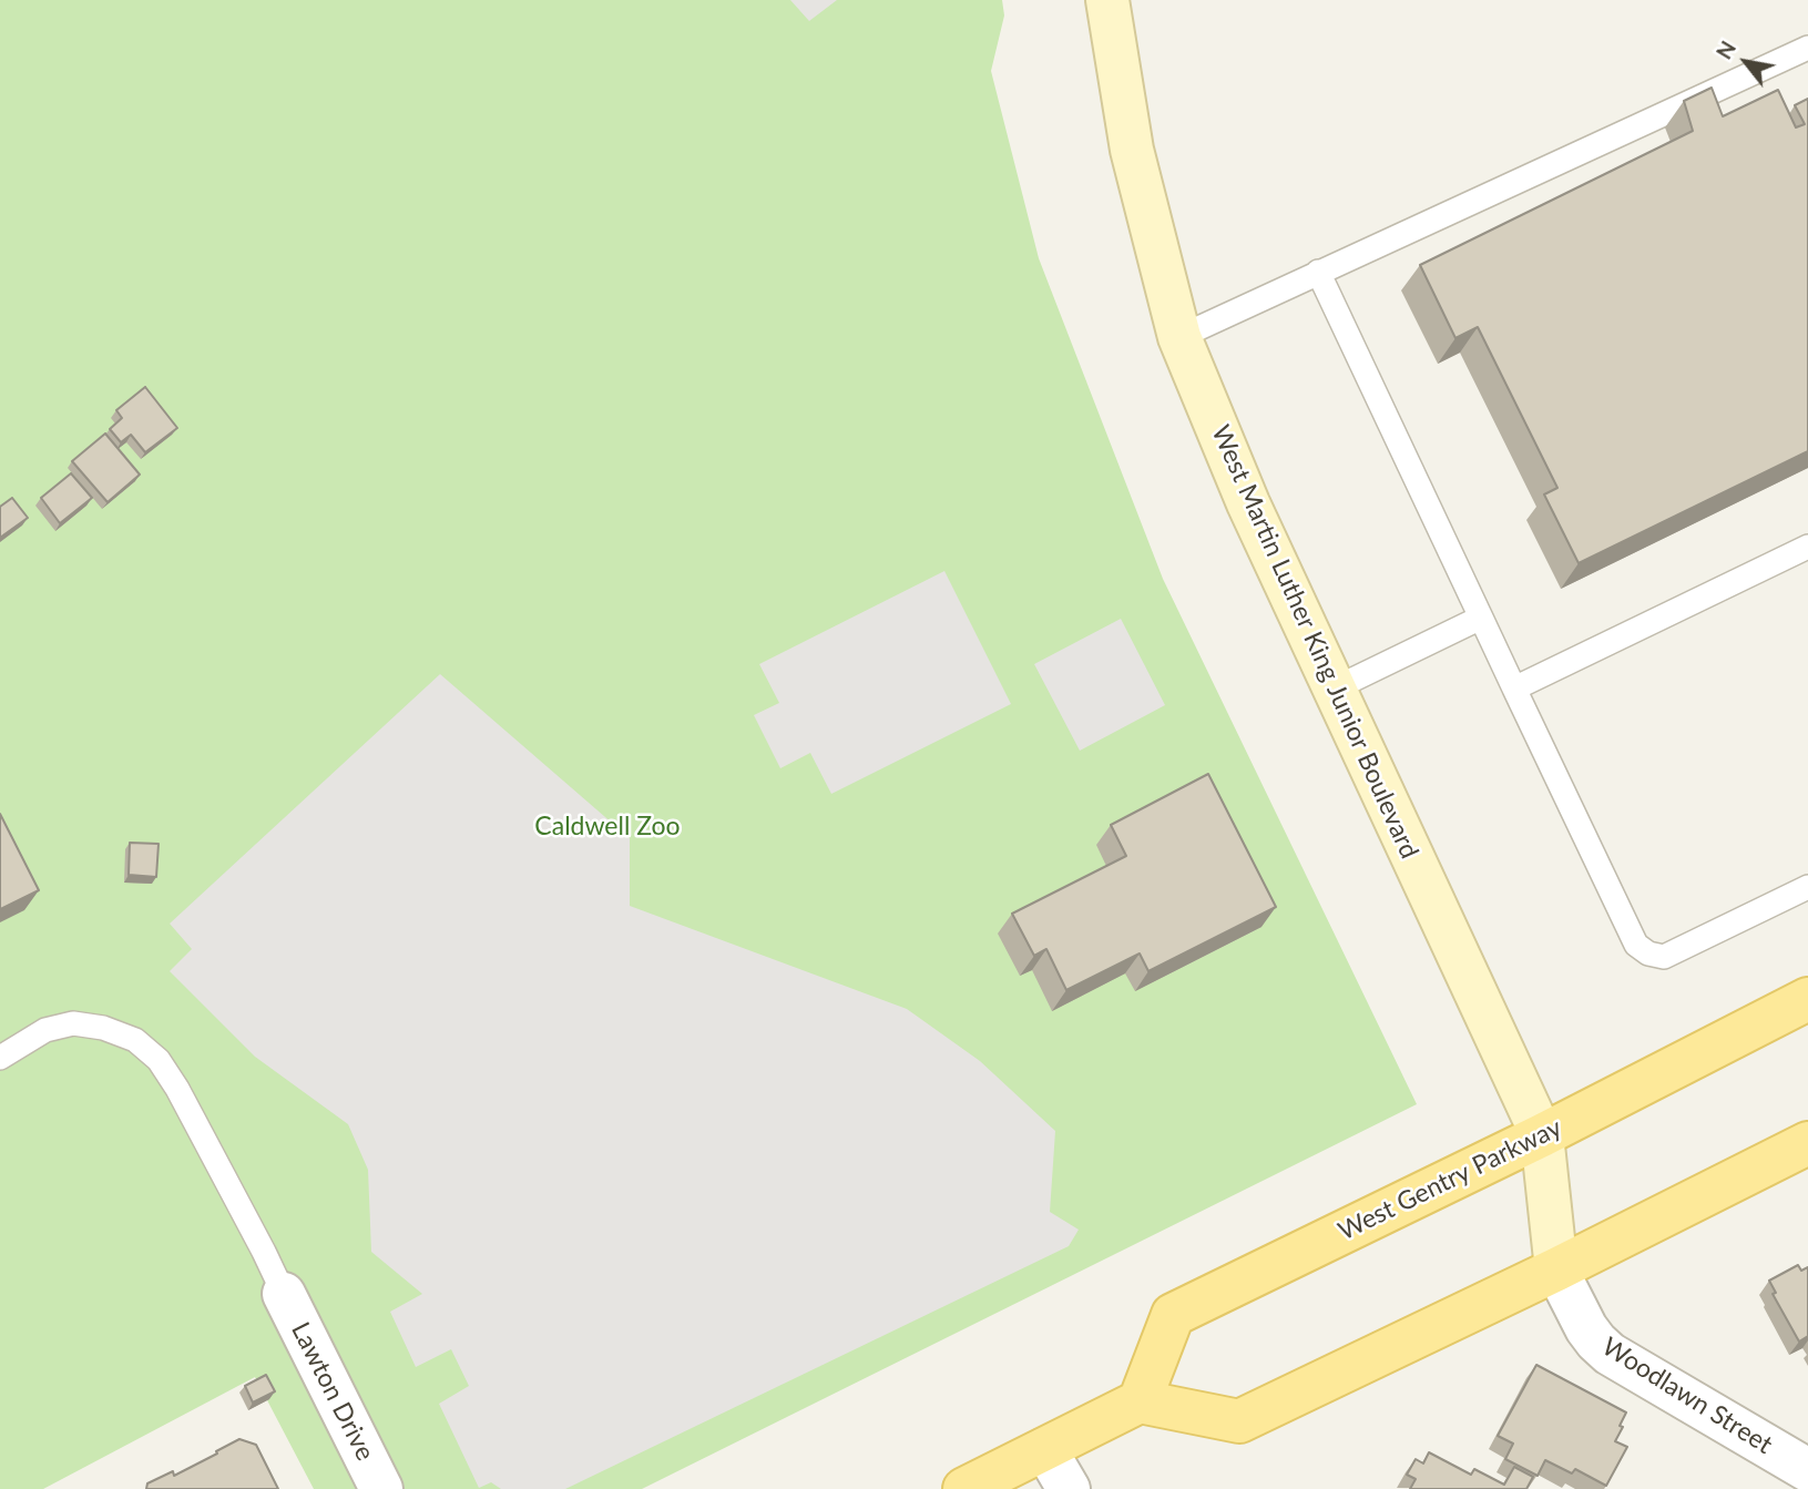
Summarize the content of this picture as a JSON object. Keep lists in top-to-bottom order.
{
  "streets": {
    "main road": ["West Martin Luther King Junior Boulevard", "West Gentry Parkway"],
    "street": ["Lawton Drive", "Woodlawn Street"]
  },
  "crossings": [
    ["West Martin Luther King Junior Boulevard", "West Gentry Parkway"],
    ["West Martin Luther King Junior Boulevard", "Woodlawn Street"]
  ],
  "parks": ["Caldwell Zoo"],
  "north": "top left"
}
